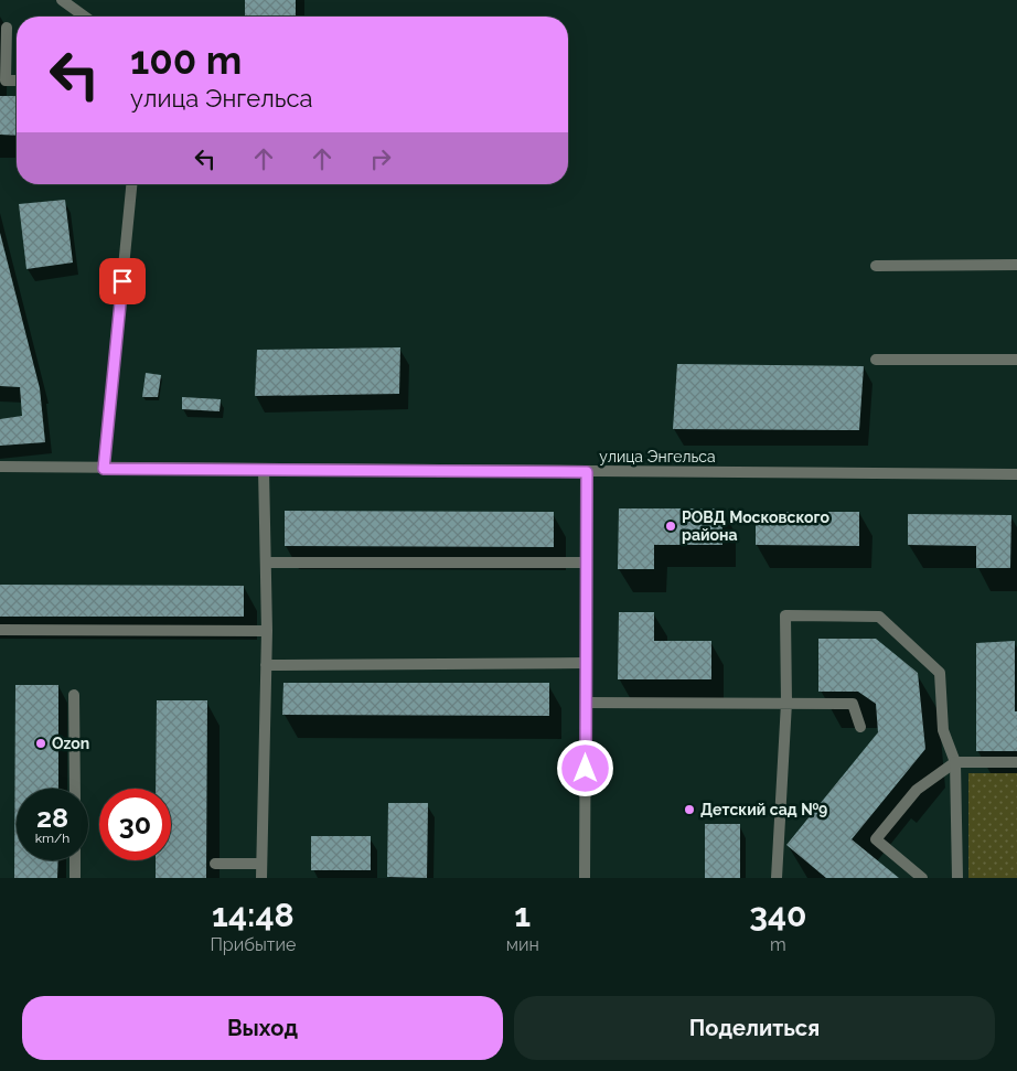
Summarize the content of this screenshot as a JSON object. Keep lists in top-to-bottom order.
{
  "streets": {
    "street": ["улица Энгельса"]
  },
  "places": ["РОВД Московского района", "Ozon", "Детский сад №9"],
  "page": {
    "turn": ["100 m", "улица Энгельса"],
    "speed": "28 km/h",
    "limit": "30",
    "eta": [
      "14:48",
      "Прибытие",
      "1",
      "мин",
      "340",
      "m"
    ],
    "buttons": ["Выход", "Поделиться"]
  }
}
